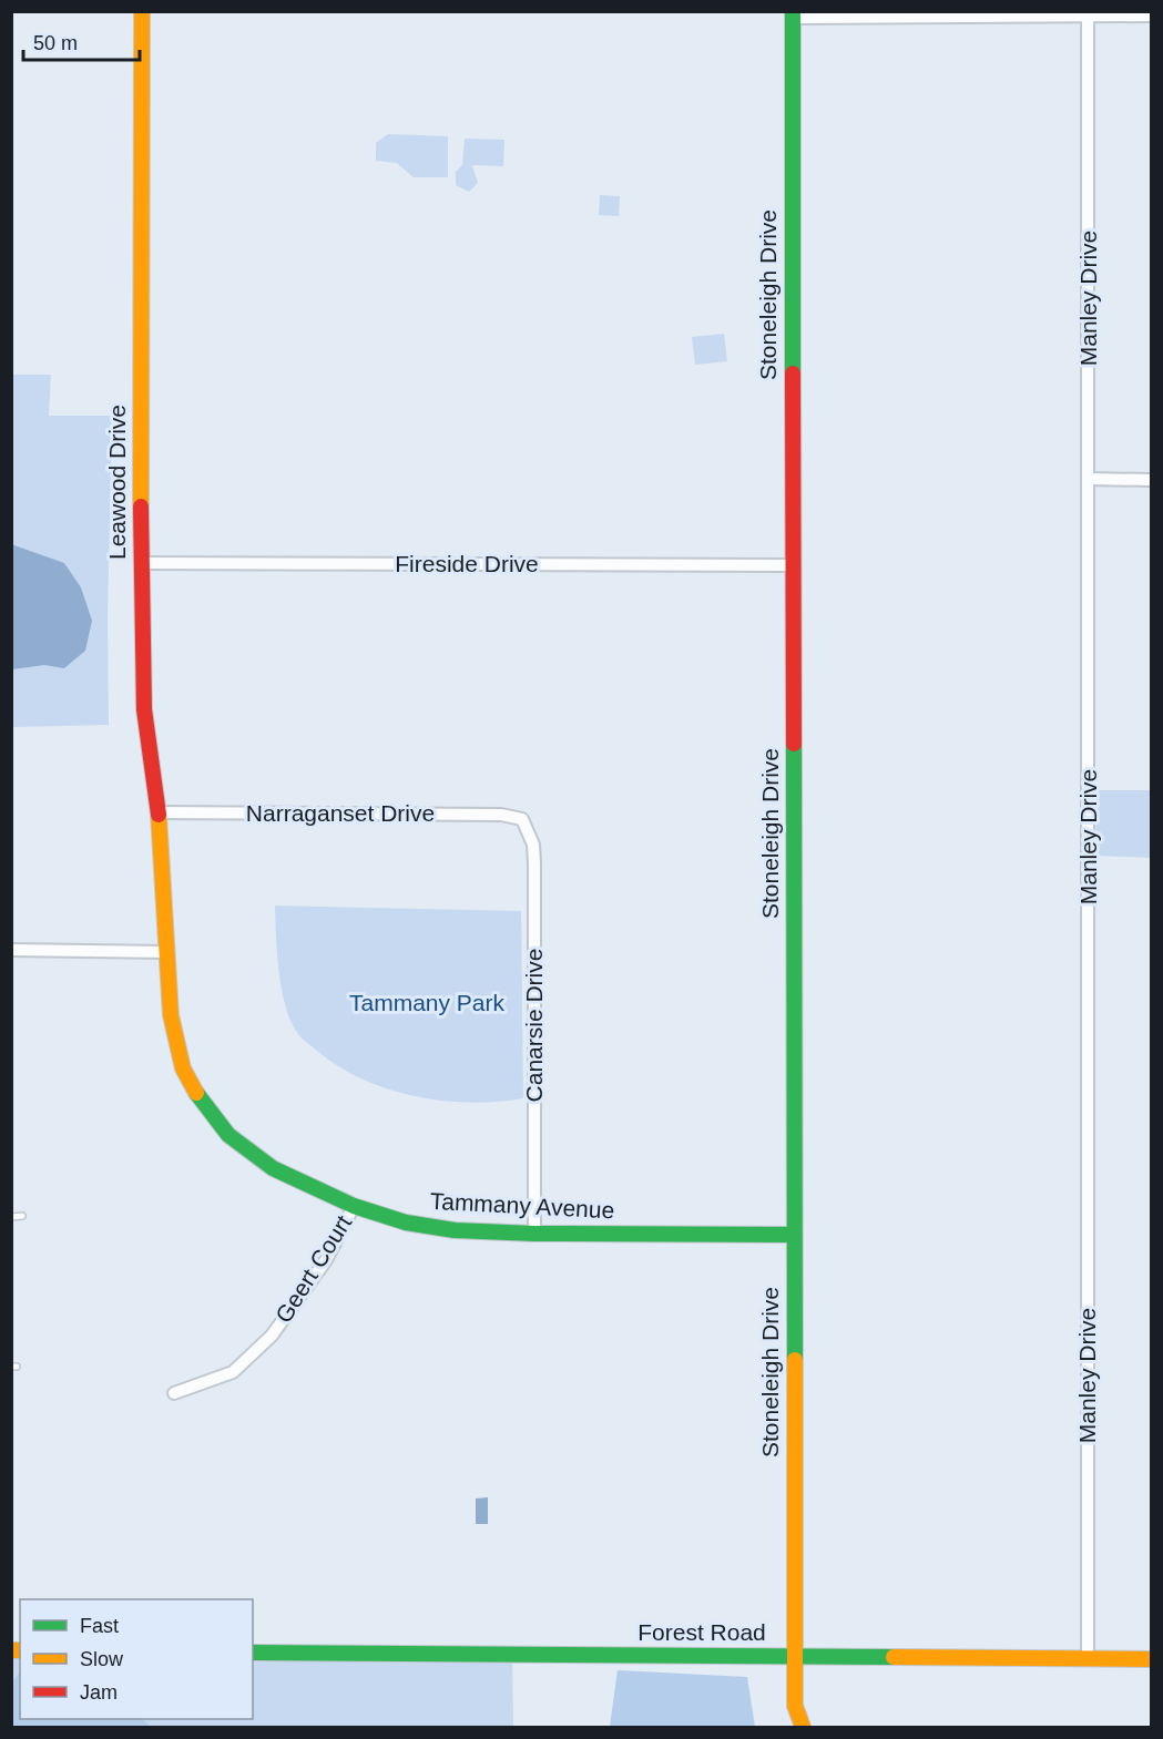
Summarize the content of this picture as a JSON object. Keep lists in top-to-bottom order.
{
  "streets": {
    "street": [
      "Stoneleigh Drive",
      "Manley Drive",
      "Leawood Drive",
      "Fireside Drive",
      "Narraganset Drive",
      "Canarsie Drive",
      "Tammany Avenue",
      "Geert Court",
      "Forest Road"
    ]
  },
  "crossings": [
    ["Stoneleigh Drive", "Fireside Drive"],
    ["Stoneleigh Drive", "Tammany Avenue"],
    ["Stoneleigh Drive", "Forest Road"],
    ["Manley Drive", "Forest Road"],
    ["Leawood Drive", "Fireside Drive"],
    ["Leawood Drive", "Narraganset Drive"],
    ["Leawood Drive", "Tammany Avenue"],
    ["Narraganset Drive", "Canarsie Drive"],
    ["Canarsie Drive", "Tammany Avenue"],
    ["Tammany Avenue", "Geert Court"]
  ],
  "parks": ["Tammany Park"],
  "legend": ["Fast", "Slow", "Jam"],
  "scale_bar": "50 m"
}
